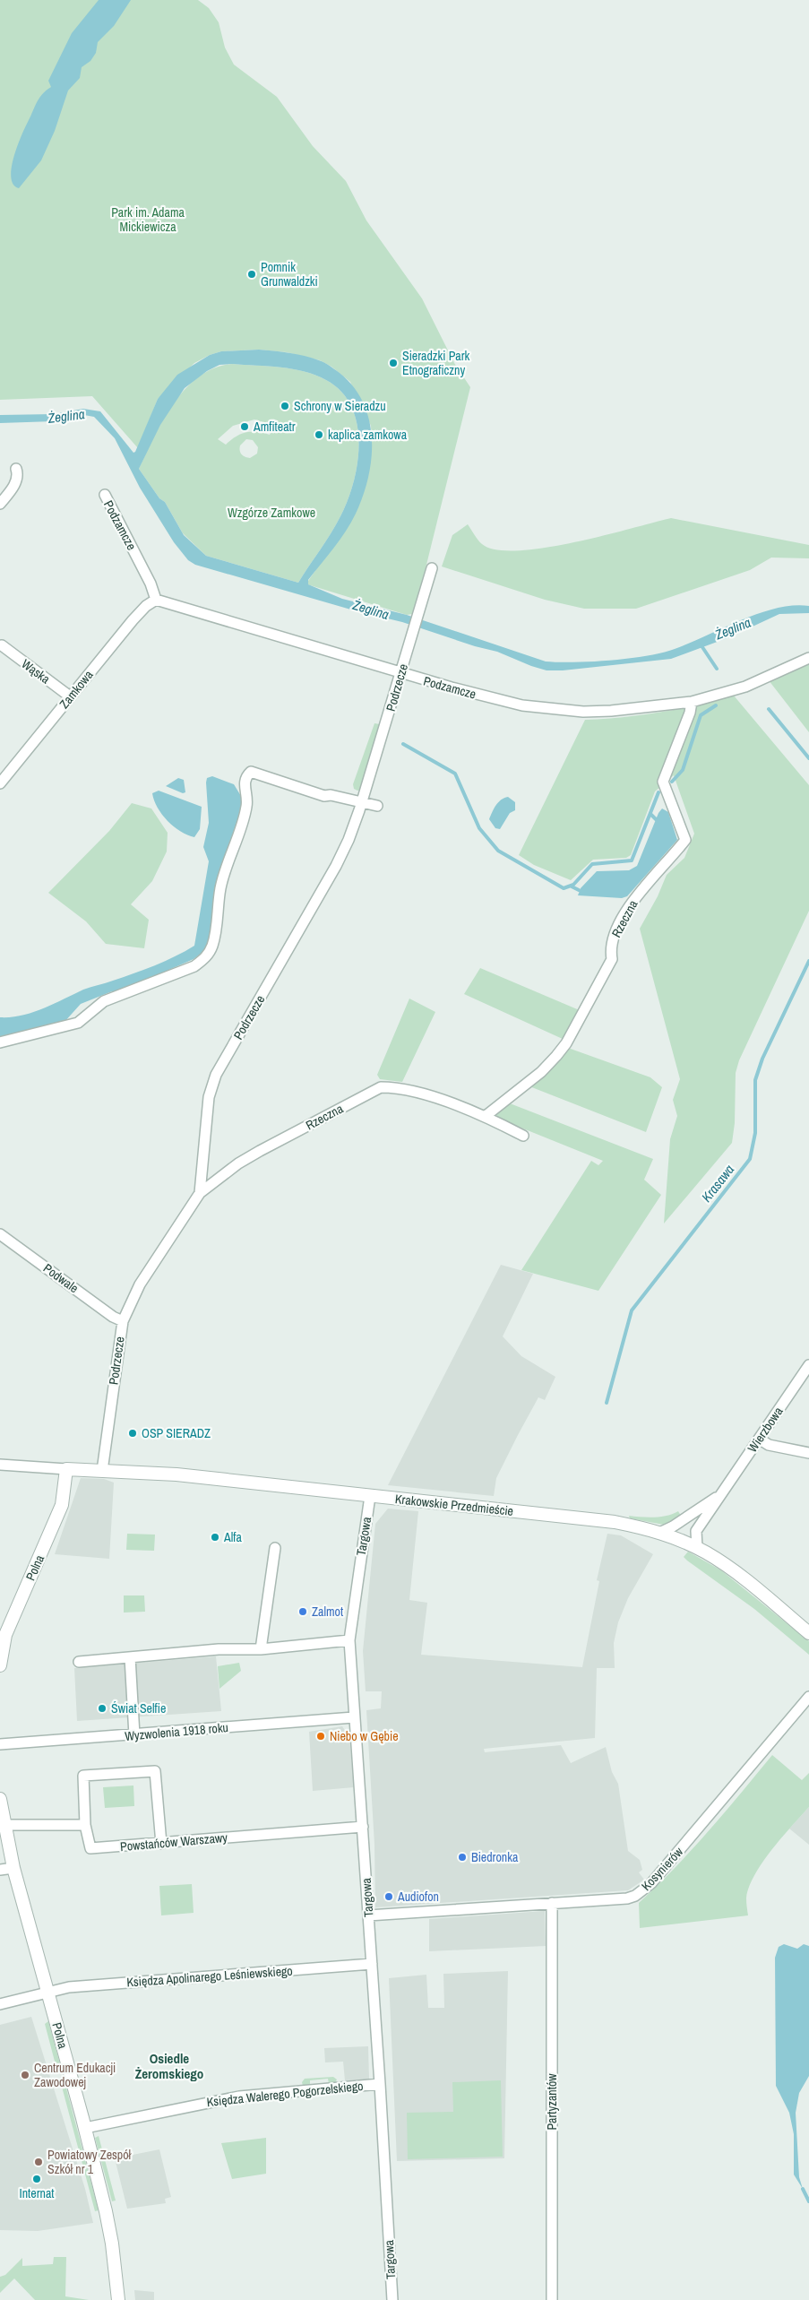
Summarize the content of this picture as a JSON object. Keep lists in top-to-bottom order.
{
  "streets": {
    "street": [
      "Podzamcze",
      "Wąska",
      "Podrzecze",
      "Zamkowa",
      "Rzeczna",
      "Podwale",
      "Wierzbowa",
      "Krakowskie Przedmieście",
      "Targowa",
      "Polna",
      "Wyzwolenia 1918 roku",
      "Powstańców Warszawy",
      "Kosynierów",
      "Księdza Apolinarego Leśniewskiego",
      "Księdza Walerego Pogorzelskiego",
      "Partyzantów"
    ]
  },
  "crossings": [
    ["Podzamcze", "Podrzecze"],
    ["Podzamcze", "Zamkowa"],
    ["Podzamcze", "Rzeczna"],
    ["Wąska", "Zamkowa"],
    ["Podrzecze", "Rzeczna"],
    ["Podrzecze", "Podwale"],
    ["Podrzecze", "Krakowskie Przedmieście"],
    ["Wierzbowa", "Krakowskie Przedmieście"],
    ["Krakowskie Przedmieście", "Targowa"],
    ["Krakowskie Przedmieście", "Polna"],
    ["Targowa", "Wyzwolenia 1918 roku"],
    ["Targowa", "Powstańców Warszawy"],
    ["Targowa", "Kosynierów"],
    ["Targowa", "Księdza Apolinarego Leśniewskiego"],
    ["Targowa", "Księdza Walerego Pogorzelskiego"],
    ["Polna", "Księdza Apolinarego Leśniewskiego"],
    ["Polna", "Księdza Walerego Pogorzelskiego"],
    ["Kosynierów", "Partyzantów"]
  ],
  "districts": ["Osiedle Żeromskiego"],
  "water": ["Żeglina", "Krasawa"],
  "parks": ["Park im. Adama Mickiewicza", "Wzgórze Zamkowe"],
  "places": [
    "Pomnik Grunwaldzki",
    "Sieradzki Park Etnograficzny",
    "Schrony w Sieradzu",
    "Amfiteatr",
    "kaplica zamkowa",
    "OSP SIERADZ",
    "Alfa",
    "Zalmot",
    "Świat Selfie",
    "Niebo w Gębie",
    "Biedronka",
    "Audiofon",
    "Centrum Edukacji Zawodowej",
    "Powiatowy Zespół Szkół nr 1",
    "Internat"
  ]
}
